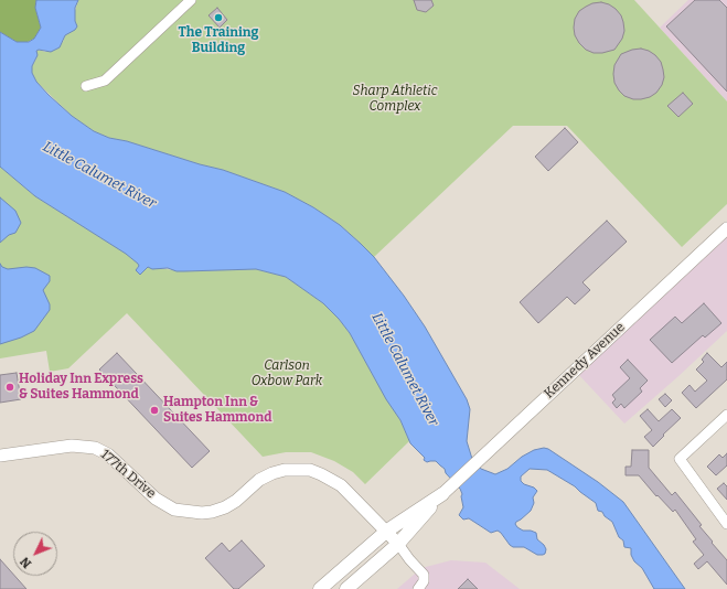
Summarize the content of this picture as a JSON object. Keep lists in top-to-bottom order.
{
  "streets": {
    "main road": ["Kennedy Avenue"],
    "street": ["177th Drive"]
  },
  "crossings": [
    ["Kennedy Avenue", "177th Drive"]
  ],
  "water": ["Little Calumet River"],
  "parks": ["Sharp Athletic Complex", "Carlson Oxbow Park"],
  "places": ["The Training Building", "Holiday Inn Express & Suites Hammond", "Hampton Inn & Suites Hammond"],
  "north": "bottom left"
}
